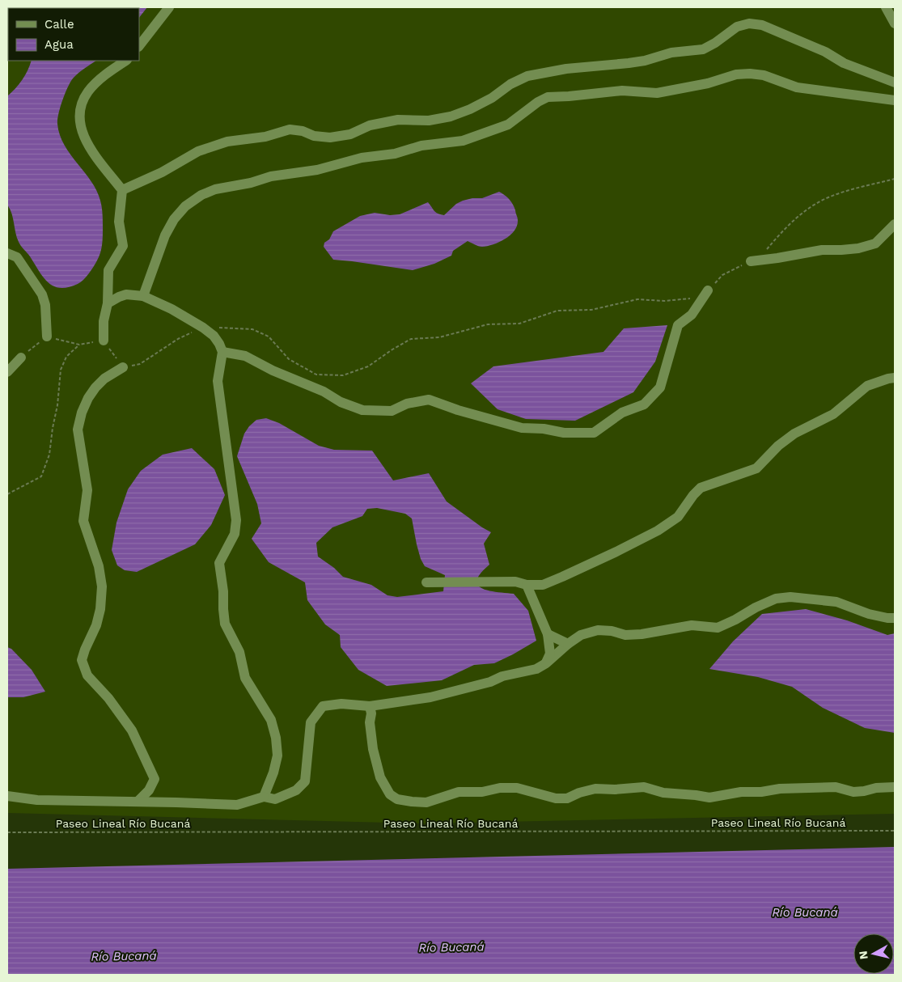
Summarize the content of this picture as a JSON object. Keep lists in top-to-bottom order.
{
  "streets": {
    "path": ["Paseo Lineal Río Bucaná"]
  },
  "water": ["Río Bucaná"],
  "legend": ["Calle", "Agua"],
  "north": "left"
}
